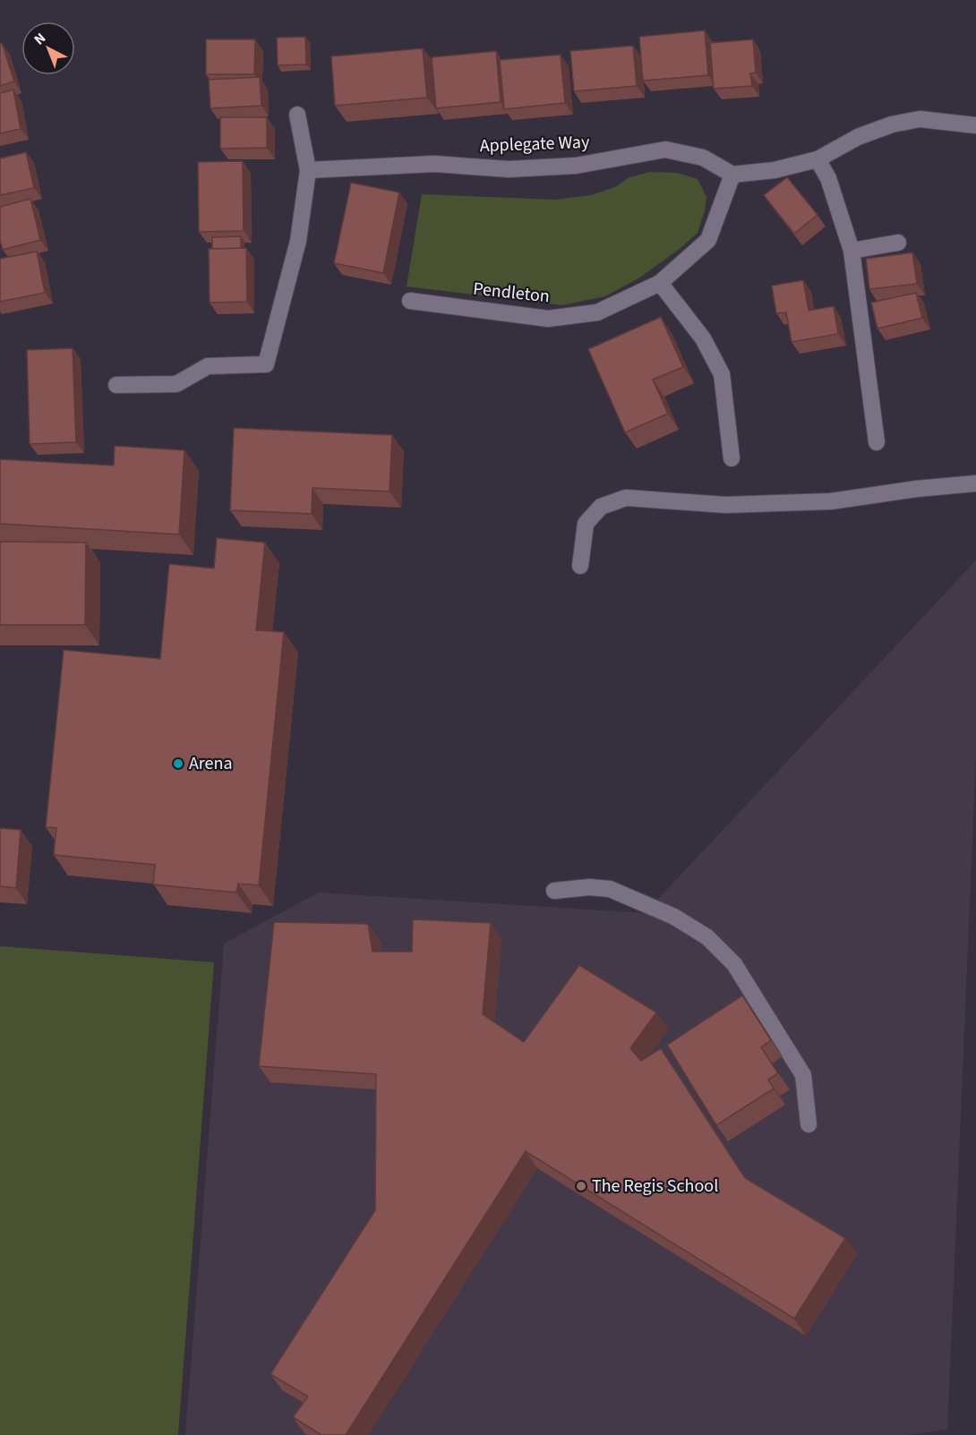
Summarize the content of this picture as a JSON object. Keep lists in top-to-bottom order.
{
  "streets": {
    "street": ["Applegate Way", "Pendleton"]
  },
  "crossings": [
    ["Applegate Way", "Pendleton"]
  ],
  "places": ["Arena", "The Regis School"],
  "north": "top left"
}
